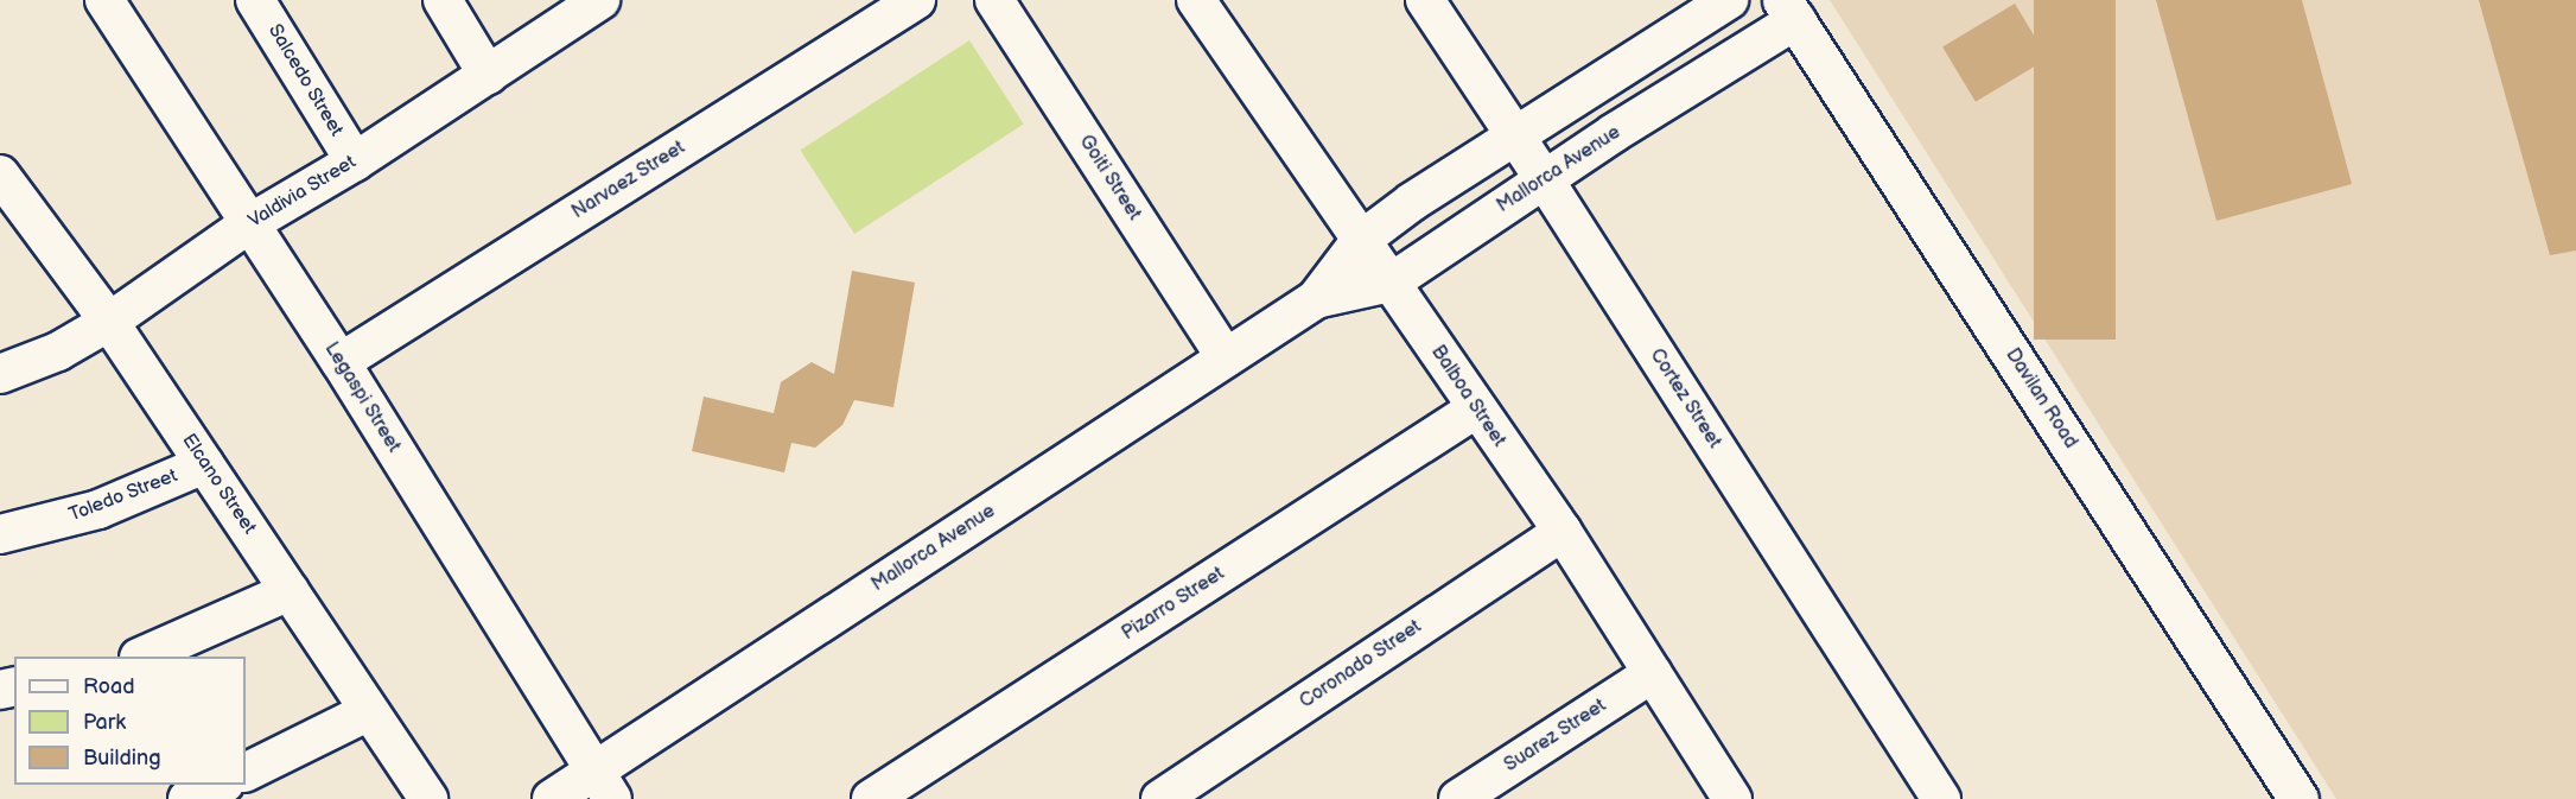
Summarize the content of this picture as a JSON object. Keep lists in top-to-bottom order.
{
  "streets": {
    "main road": ["Davilan Road"],
    "street": [
      "Salcedo Street",
      "Mallorca Avenue",
      "Goiti Street",
      "Narvaez Street",
      "Valdivia Street",
      "Balboa Street",
      "Legaspi Street",
      "Cortez Street",
      "Elcano Street",
      "Toledo Street",
      "Pizarro Street",
      "Coronado Street",
      "Suarez Street"
    ]
  },
  "crossings": [
    ["Salcedo Street", "Valdivia Street"],
    ["Mallorca Avenue", "Goiti Street"],
    ["Mallorca Avenue", "Balboa Street"],
    ["Mallorca Avenue", "Legaspi Street"],
    ["Mallorca Avenue", "Cortez Street"],
    ["Mallorca Avenue", "Davilan Road"],
    ["Narvaez Street", "Legaspi Street"],
    ["Valdivia Street", "Legaspi Street"],
    ["Valdivia Street", "Elcano Street"],
    ["Balboa Street", "Pizarro Street"],
    ["Balboa Street", "Coronado Street"],
    ["Balboa Street", "Suarez Street"],
    ["Elcano Street", "Toledo Street"]
  ],
  "legend": ["Road", "Park", "Building"]
}
